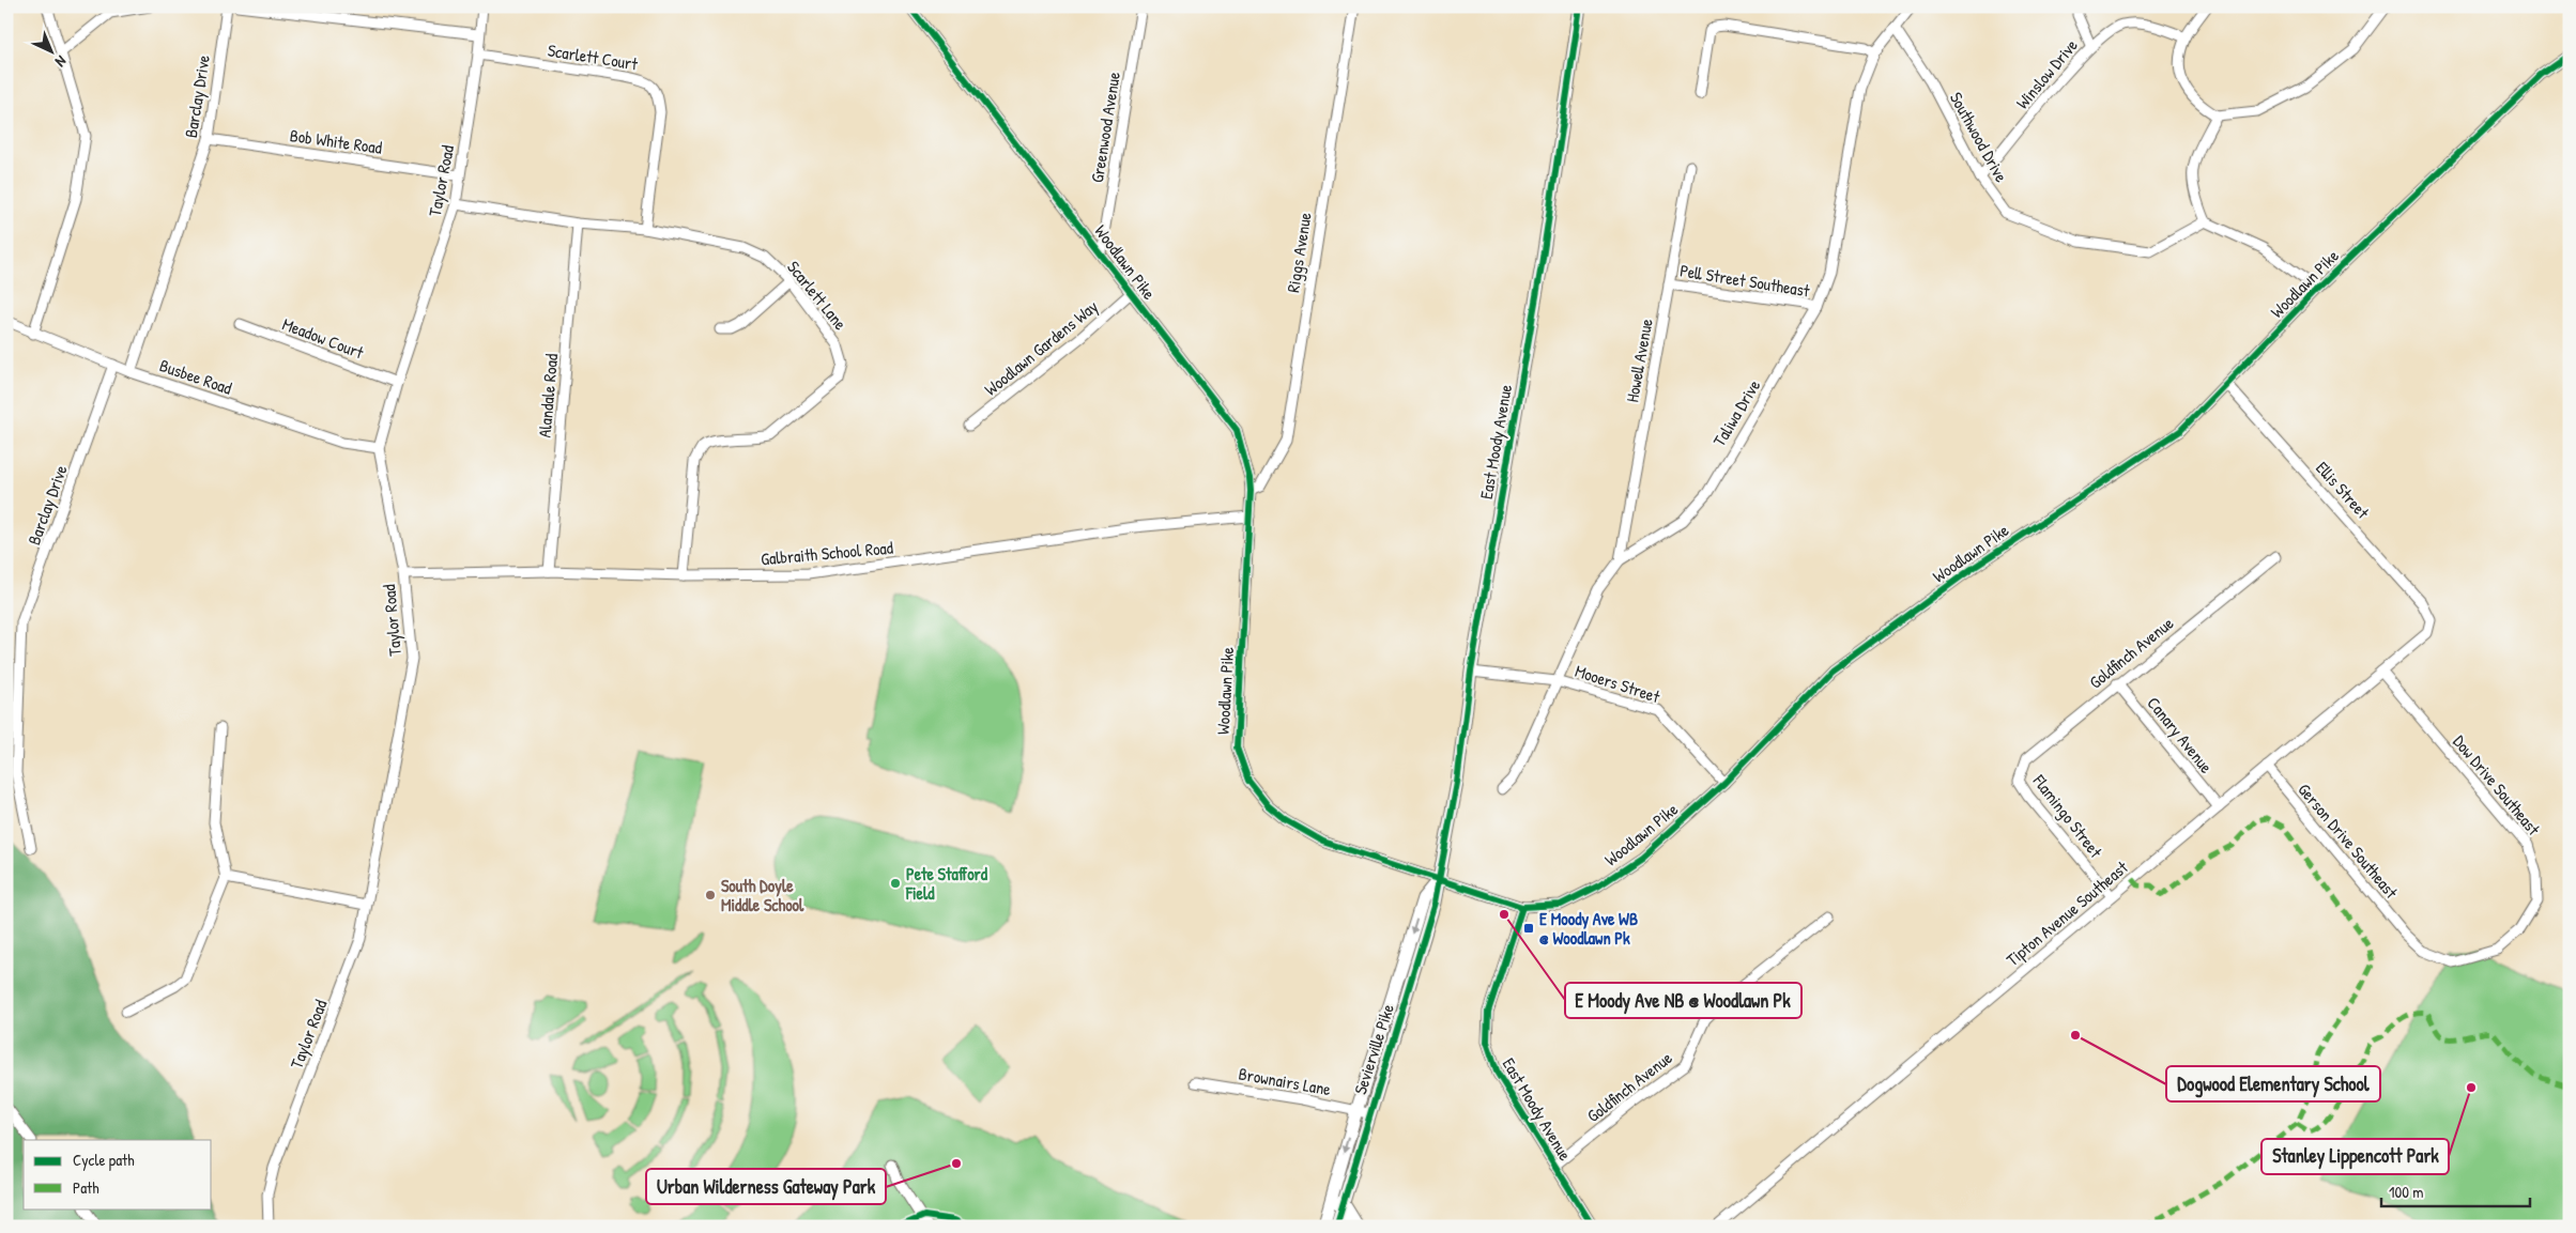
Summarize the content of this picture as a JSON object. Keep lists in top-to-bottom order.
{
  "streets": {
    "main road": ["East Moody Avenue", "Sevierville Pike"],
    "street": [
      "Scarlett Court",
      "Winslow Drive",
      "Barclay Drive",
      "Greenwood Avenue",
      "Southwood Drive",
      "Bob White Road",
      "Taylor Road",
      "Riggs Avenue",
      "Woodlawn Pike",
      "Pell Street Southeast",
      "Scarlett Lane",
      "Meadow Court",
      "Woodlawn Gardens Way",
      "Howell Avenue",
      "Busbee Road",
      "Alandale Road",
      "Taliwa Drive",
      "Ellis Street",
      "Galbraith School Road",
      "Goldfinch Avenue",
      "Mooers Street",
      "Canary Avenue",
      "Dow Drive Southeast",
      "Flamingo Street",
      "Gerson Drive Southeast",
      "Tipton Avenue Southeast",
      "Brownairs Lane"
    ]
  },
  "crossings": [
    ["Scarlett Court", "Taylor Road"],
    ["Scarlett Court", "Scarlett Lane"],
    ["Winslow Drive", "Southwood Drive"],
    ["Barclay Drive", "Bob White Road"],
    ["Barclay Drive", "Busbee Road"],
    ["Greenwood Avenue", "Woodlawn Pike"],
    ["Southwood Drive", "Taliwa Drive"],
    ["Bob White Road", "Taylor Road"],
    ["Taylor Road", "Scarlett Lane"],
    ["Taylor Road", "Meadow Court"],
    ["Taylor Road", "Busbee Road"],
    ["Taylor Road", "Galbraith School Road"],
    ["Riggs Avenue", "Woodlawn Pike"],
    ["Woodlawn Pike", "Woodlawn Gardens Way"],
    ["Woodlawn Pike", "East Moody Avenue"],
    ["Woodlawn Pike", "Ellis Street"],
    ["Woodlawn Pike", "Galbraith School Road"],
    ["Woodlawn Pike", "Mooers Street"],
    ["Woodlawn Pike", "Sevierville Pike"],
    ["Pell Street Southeast", "Howell Avenue"],
    ["Pell Street Southeast", "Taliwa Drive"],
    ["Scarlett Lane", "Alandale Road"],
    ["Scarlett Lane", "Galbraith School Road"],
    ["Howell Avenue", "Taliwa Drive"],
    ["Alandale Road", "Galbraith School Road"],
    ["Taliwa Drive", "Mooers Street"],
    ["East Moody Avenue", "Goldfinch Avenue"],
    ["East Moody Avenue", "Mooers Street"],
    ["East Moody Avenue", "Sevierville Pike"],
    ["Ellis Street", "Tipton Avenue Southeast"],
    ["Goldfinch Avenue", "Canary Avenue"],
    ["Goldfinch Avenue", "Flamingo Street"],
    ["Canary Avenue", "Tipton Avenue Southeast"],
    ["Dow Drive Southeast", "Gerson Drive Southeast"],
    ["Dow Drive Southeast", "Tipton Avenue Southeast"],
    ["Flamingo Street", "Tipton Avenue Southeast"],
    ["Gerson Drive Southeast", "Tipton Avenue Southeast"],
    ["Sevierville Pike", "Brownairs Lane"]
  ],
  "places": {
    "other": [
      "Pete Stafford Field",
      "South Doyle Middle School",
      "E Moody Ave NB @ Woodlawn Pk",
      "Dogwood Elementary School",
      "Stanley Lippencott Park",
      "Urban Wilderness Gateway Park"
    ],
    "transit": ["E Moody Ave WB @ Woodlawn Pk"]
  },
  "legend": ["Cycle path", "Path"],
  "scale_bar": "100 m",
  "north": "bottom right"
}
